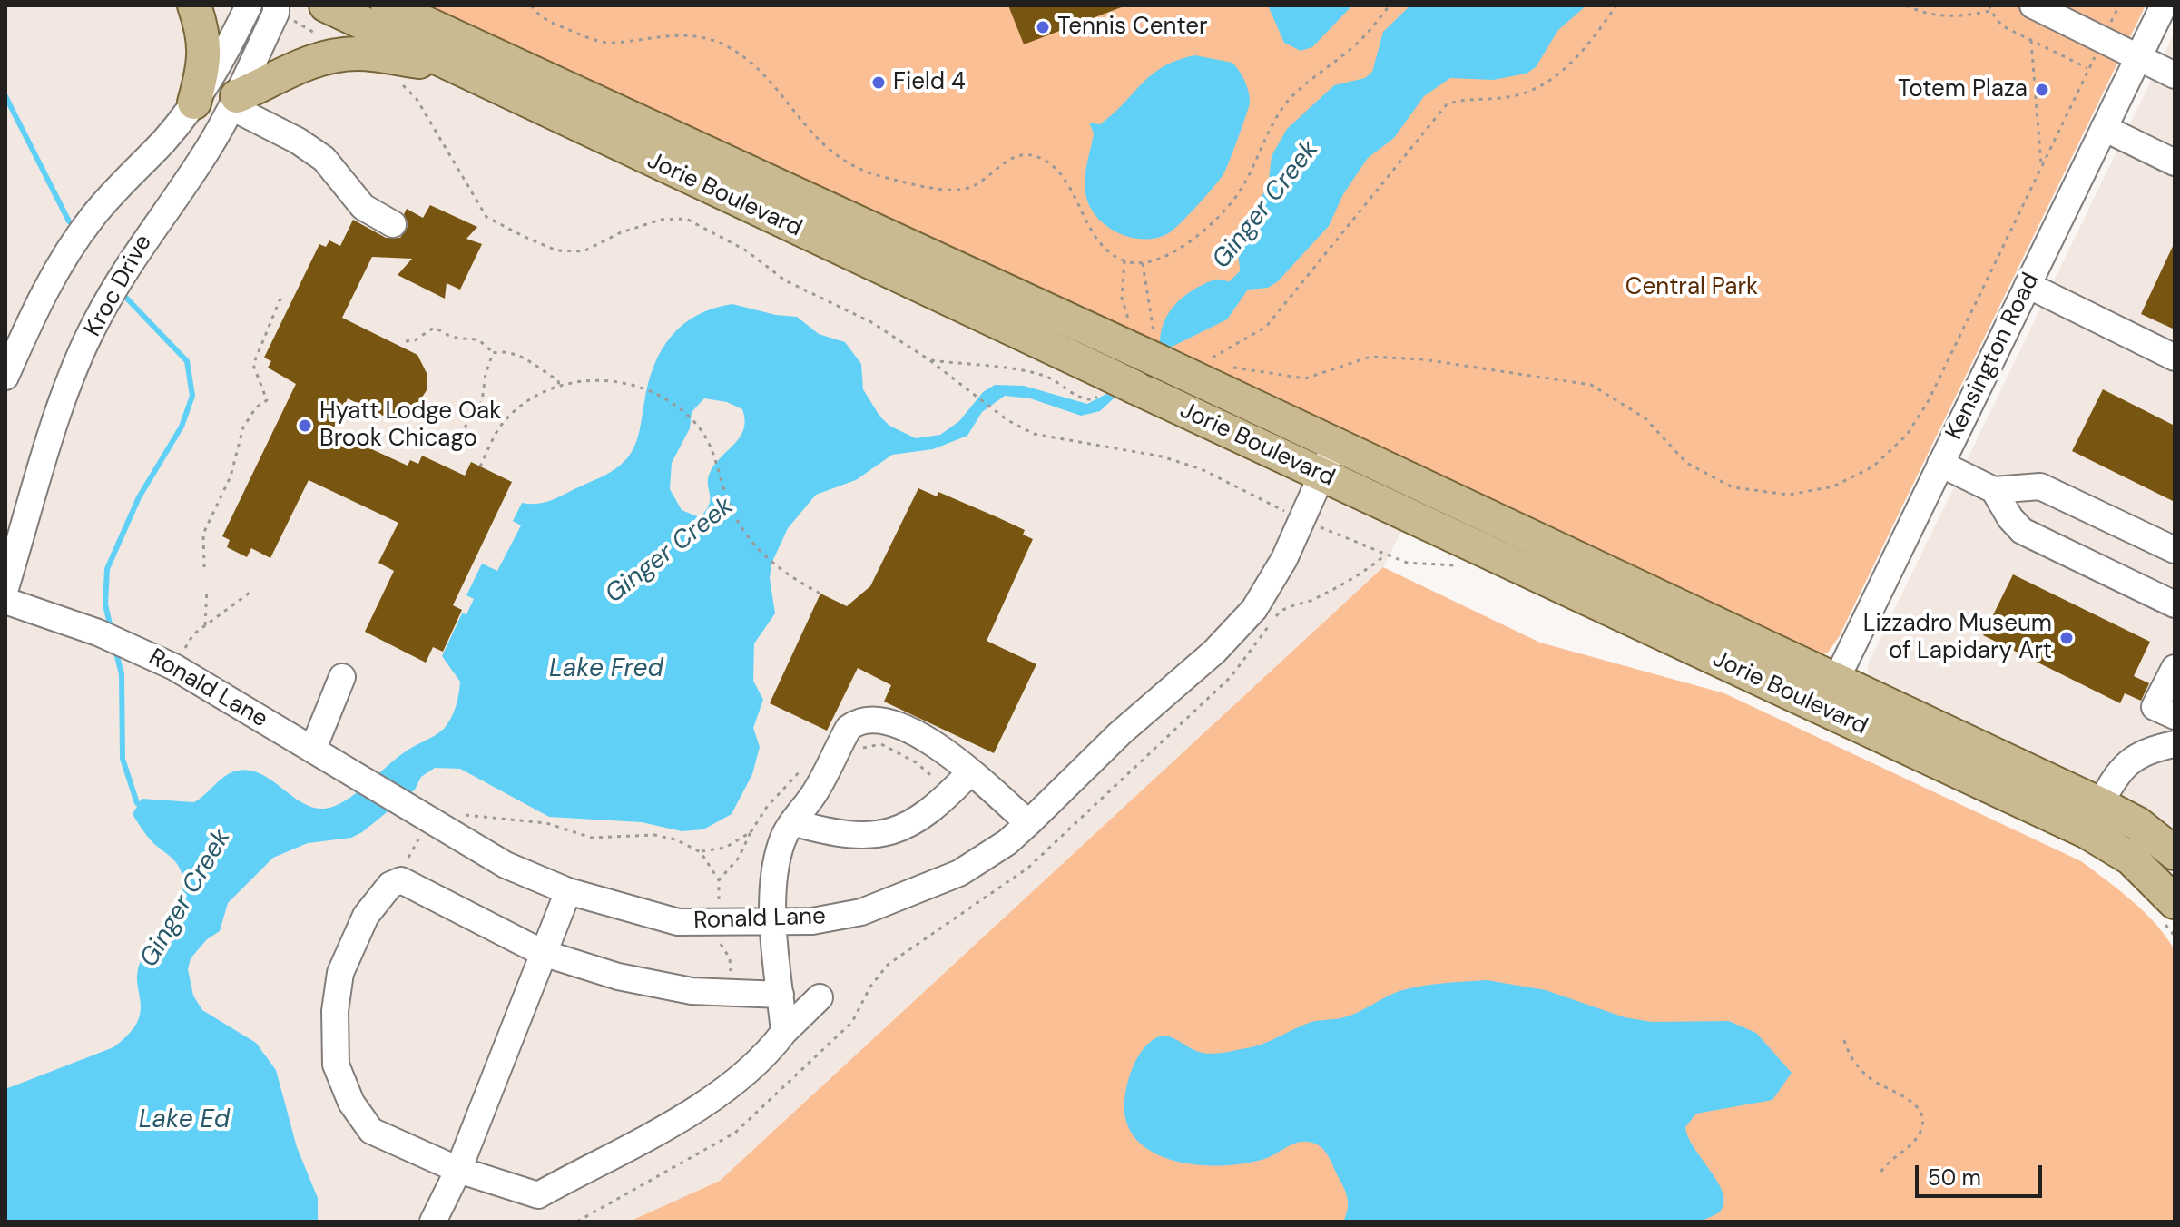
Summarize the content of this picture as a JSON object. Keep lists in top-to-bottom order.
{
  "streets": {
    "main road": ["Jorie Boulevard"],
    "street": ["Kroc Drive", "Kensington Road", "Ronald Lane"]
  },
  "crossings": [
    ["Jorie Boulevard", "Kensington Road"],
    ["Jorie Boulevard", "Ronald Lane"]
  ],
  "water": ["Ginger Creek", "Lake Fred", "Lake Ed"],
  "parks": ["Central Park"],
  "places": [
    "Tennis Center",
    "Field 4",
    "Totem Plaza",
    "Hyatt Lodge Oak Brook Chicago",
    "Lizzadro Museum of Lapidary Art"
  ],
  "scale_bar": "50 m"
}
